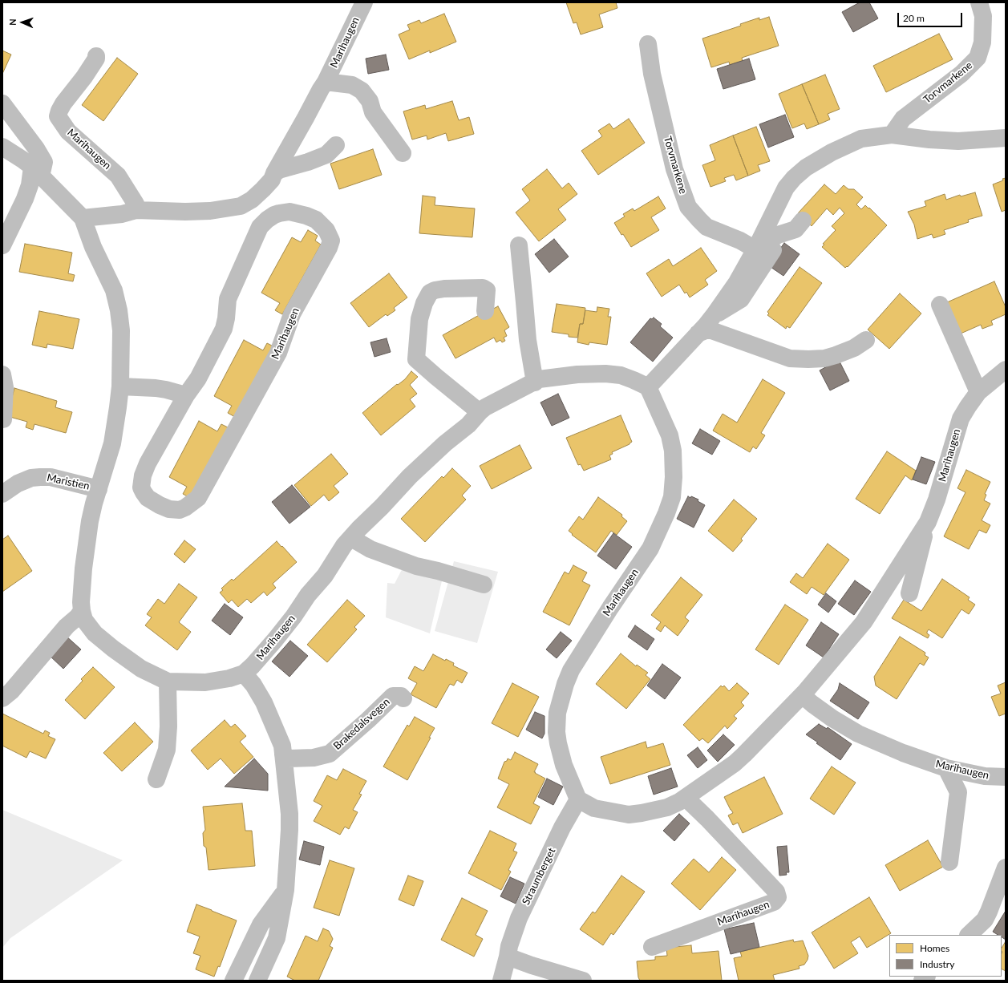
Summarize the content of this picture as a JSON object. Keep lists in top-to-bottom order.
{
  "streets": {
    "street": [
      "Marihaugen",
      "Torvmarkene",
      "Maristien",
      "Brakedalsvegen",
      "Straumberget"
    ]
  },
  "crossings": [
    ["Marihaugen", "Maristien"],
    ["Marihaugen", "Straumberget"]
  ],
  "legend": ["Homes", "Industry"],
  "scale_bar": "20 m",
  "north": "left"
}
